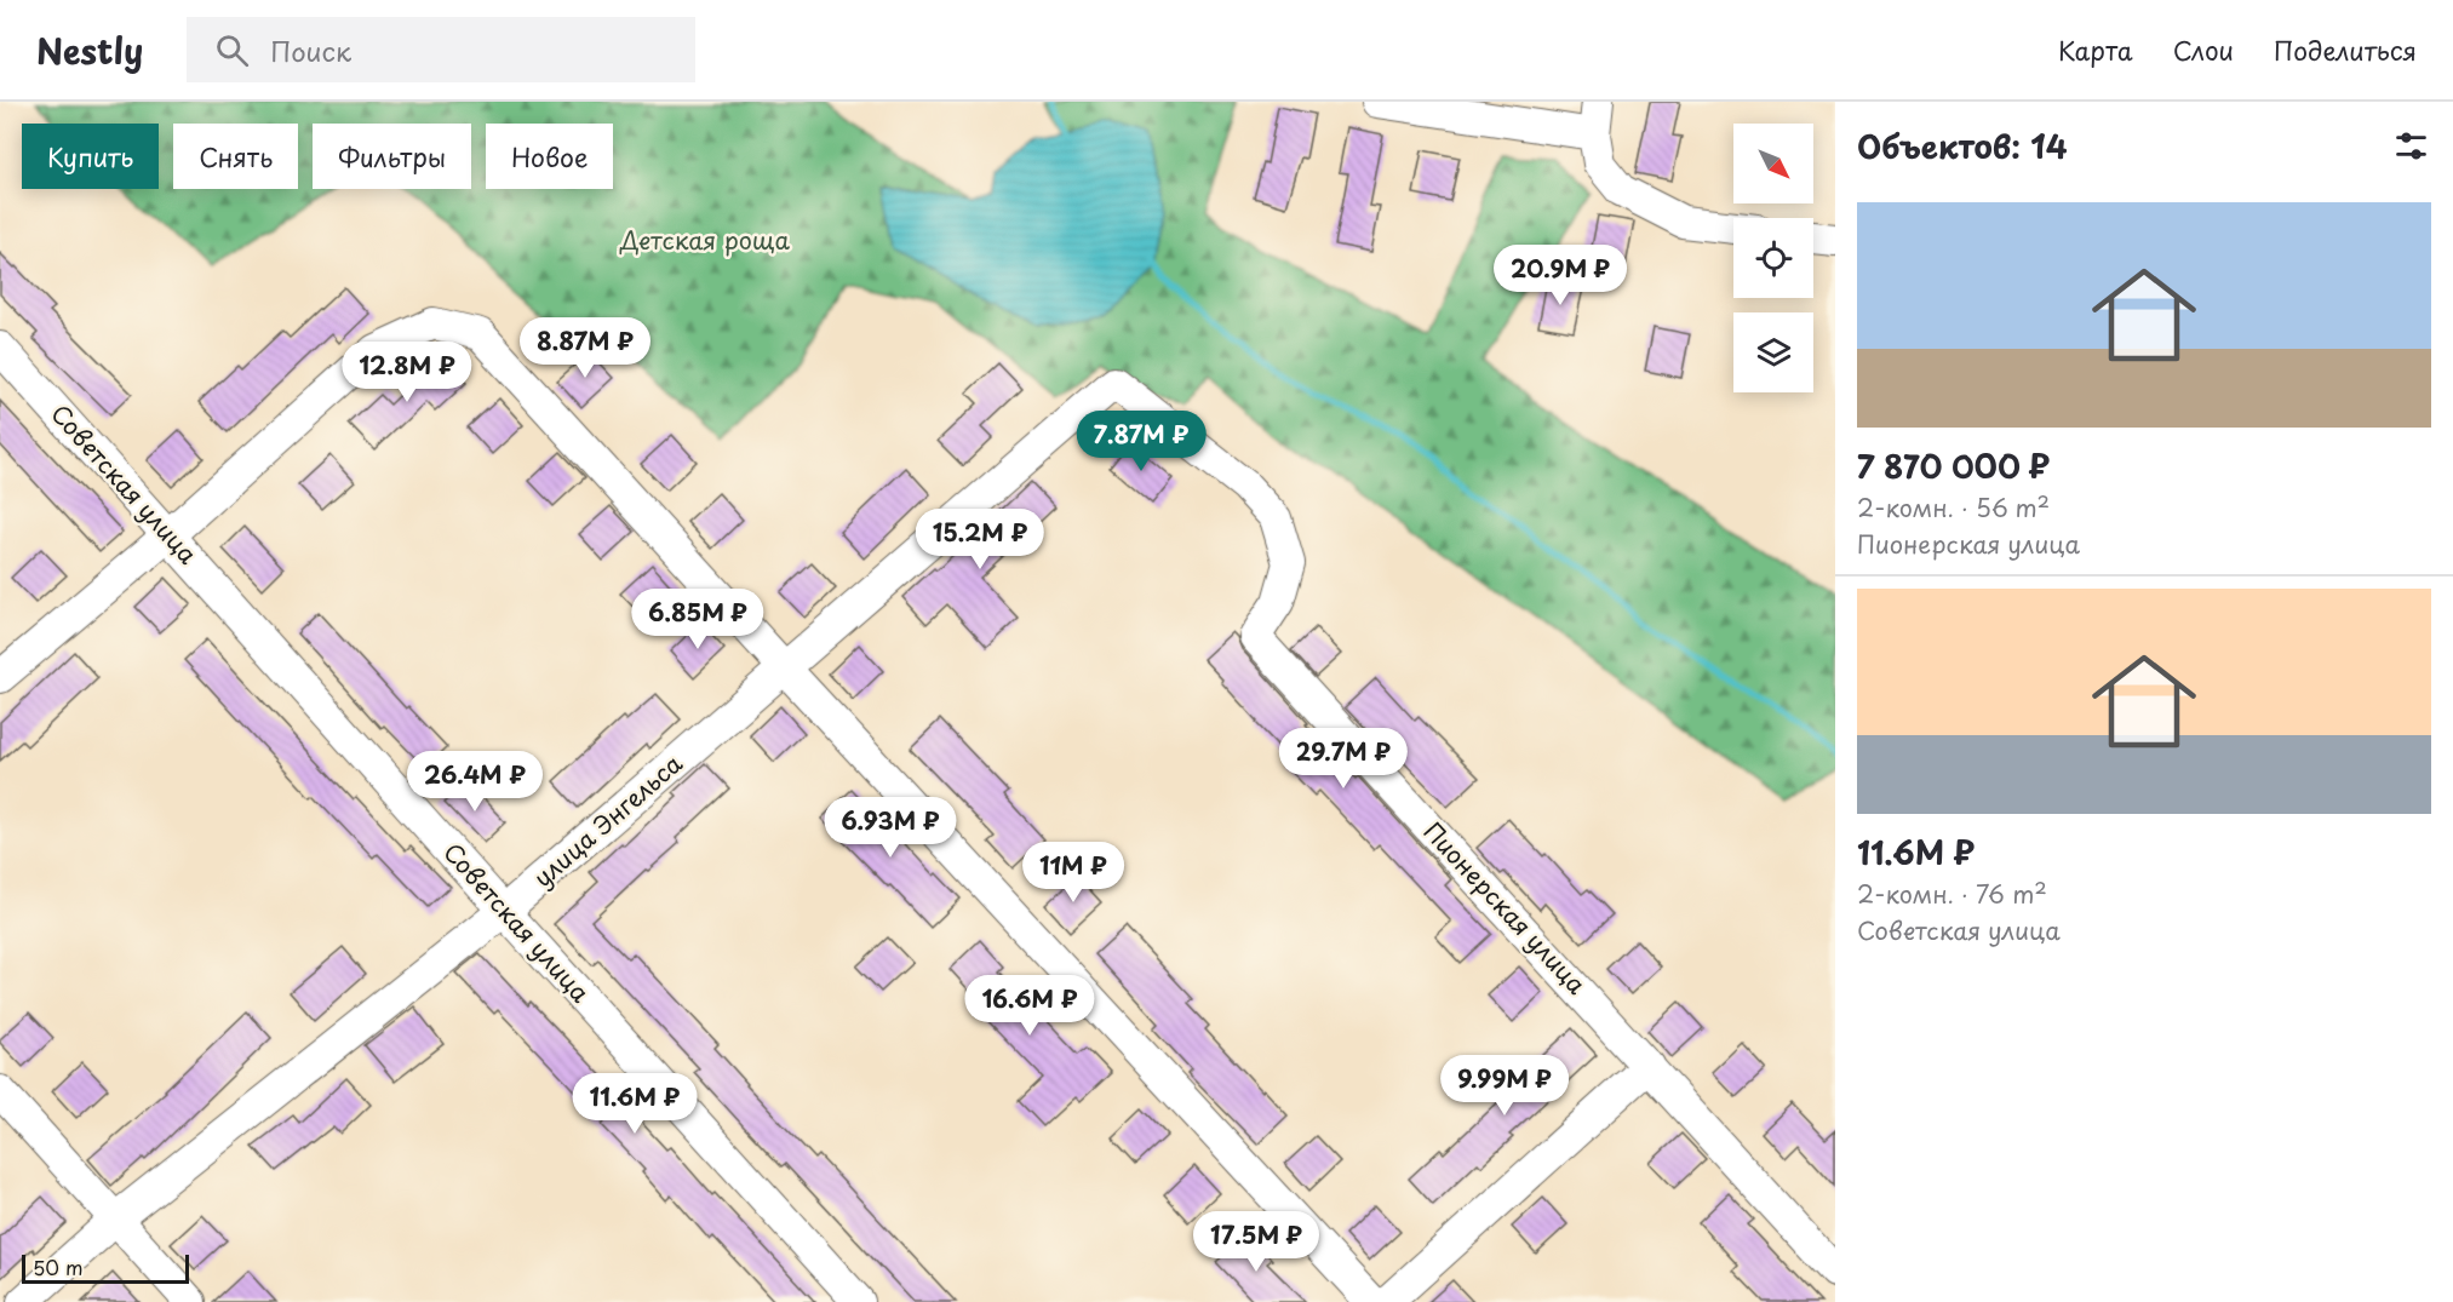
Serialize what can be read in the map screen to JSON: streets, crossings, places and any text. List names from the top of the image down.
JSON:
{
  "streets": {
    "street": ["Советская улица", "улица Энгельса", "Пионерская улица"]
  },
  "crossings": [
    ["Советская улица", "улица Энгельса"],
    ["улица Энгельса", "Пионерская улица"]
  ],
  "parks": ["Детская роща"],
  "scale_bar": "50 m",
  "north": "bottom right",
  "page": {
    "header": "Nestly",
    "search": "Поиск",
    "nav": ["Карта", "Слои", "Поделиться"],
    "heading": "Объектов: 14",
    "chip": [
      "Купить",
      "Снять",
      "Фильтры",
      "Новое"
    ],
    "list": [
      {
        "name": "7 870 000 ₽",
        "note": "2-комн. · 56 m² · Пионерская улица"
      },
      {
        "name": "11.6M ₽",
        "note": "2-комн. · 76 m² · Советская улица"
      }
    ],
    "price": [
      "20.9M ₽",
      "8.87M ₽",
      "12.8M ₽",
      "7.87M ₽",
      "15.2M ₽",
      "6.85M ₽",
      "29.7M ₽",
      "26.4M ₽",
      "6.93M ₽",
      "11M ₽",
      "16.6M ₽",
      "9.99M ₽",
      "11.6M ₽",
      "17.5M ₽"
    ],
    "scale": "50 m"
  }
}
